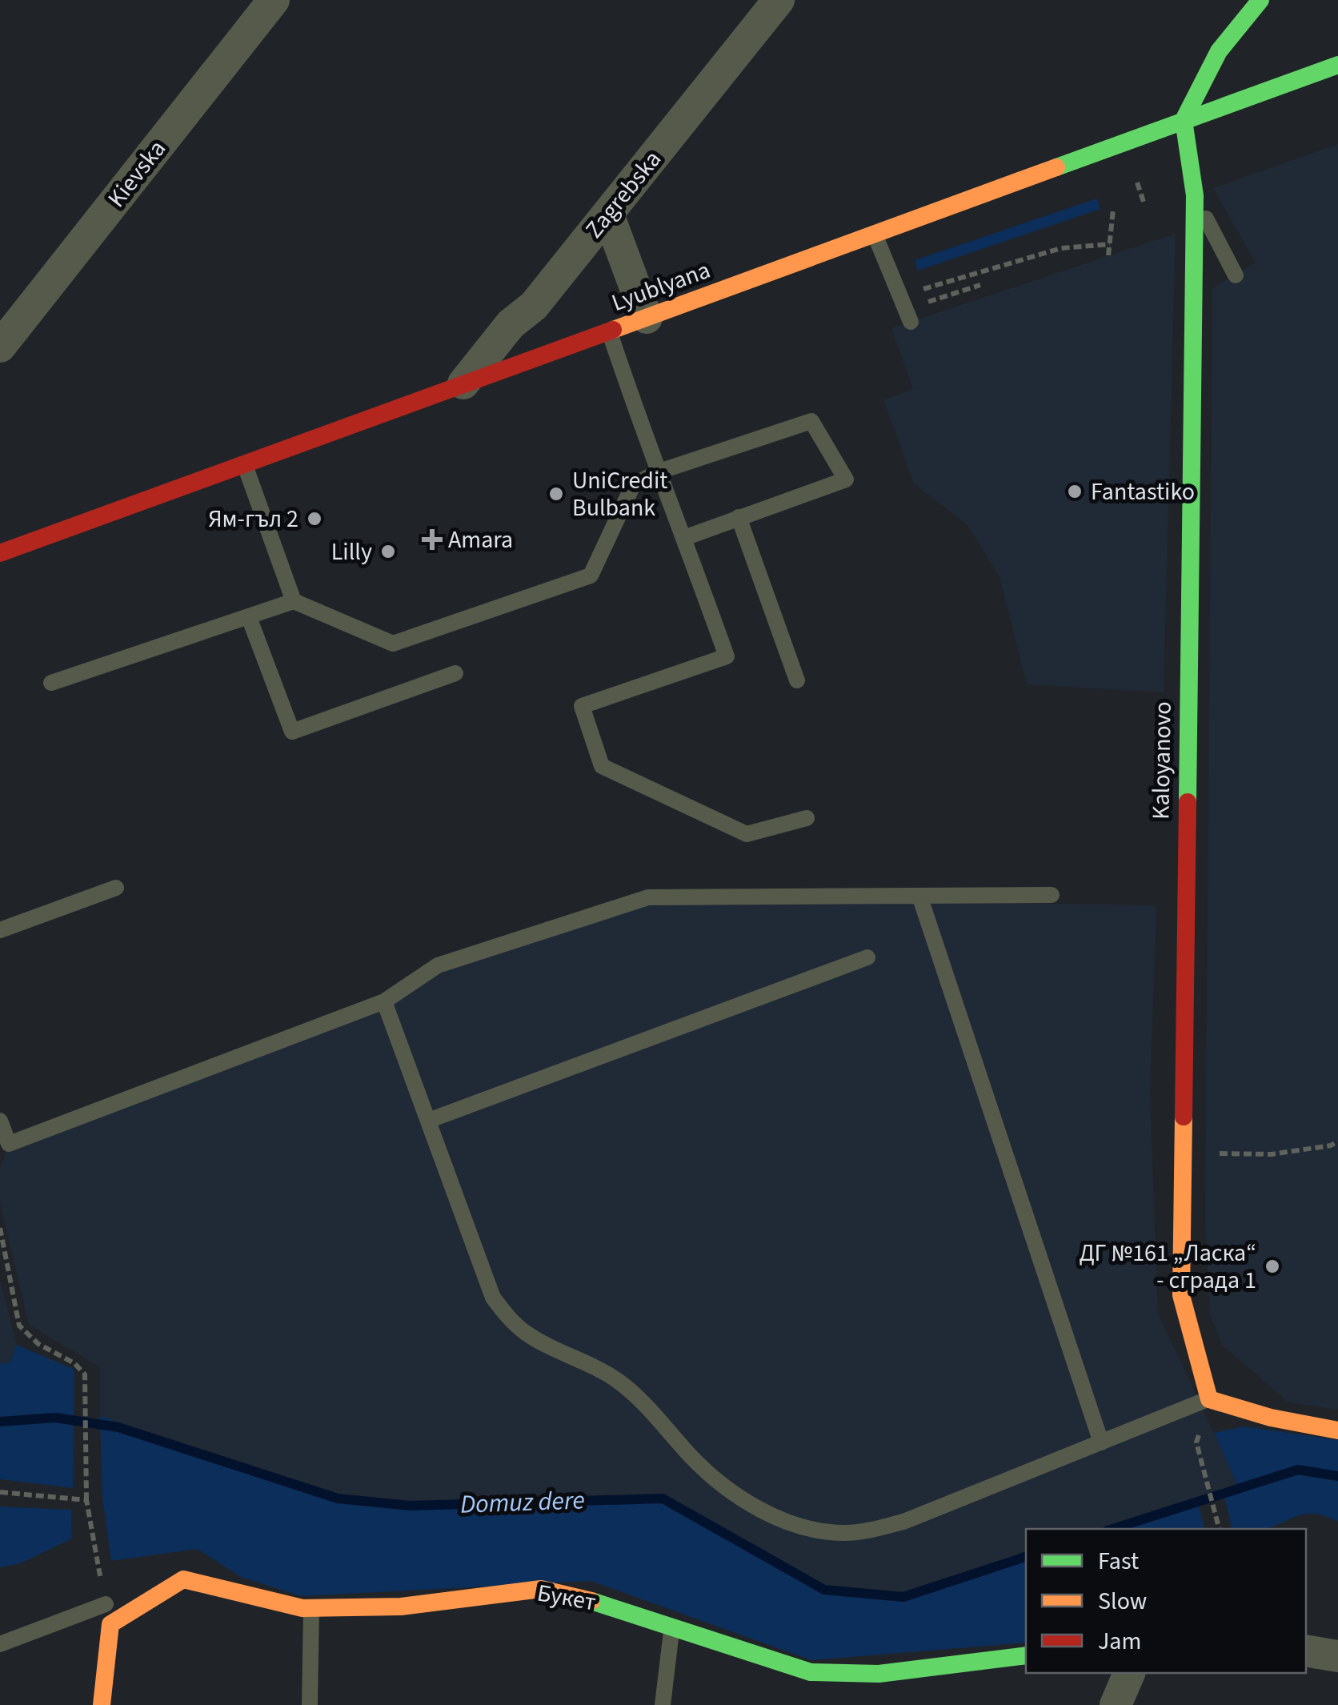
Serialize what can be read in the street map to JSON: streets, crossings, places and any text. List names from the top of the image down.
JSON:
{
  "streets": {
    "street": [
      "Kievska",
      "Zagrebska",
      "Lyublyana",
      "Kaloyanovo",
      "Букет"
    ]
  },
  "crossings": [
    ["Zagrebska", "Lyublyana"],
    ["Lyublyana", "Kaloyanovo"]
  ],
  "water": ["Domuz dere"],
  "places": {
    "other": [
      "Fantastiko",
      "UniCredit Bulbank",
      "Ям-гъл 2",
      "Lilly",
      "ДГ №161 „Ласка“ - сграда 1"
    ],
    "health": ["Amara"]
  },
  "legend": ["Fast", "Slow", "Jam"]
}
